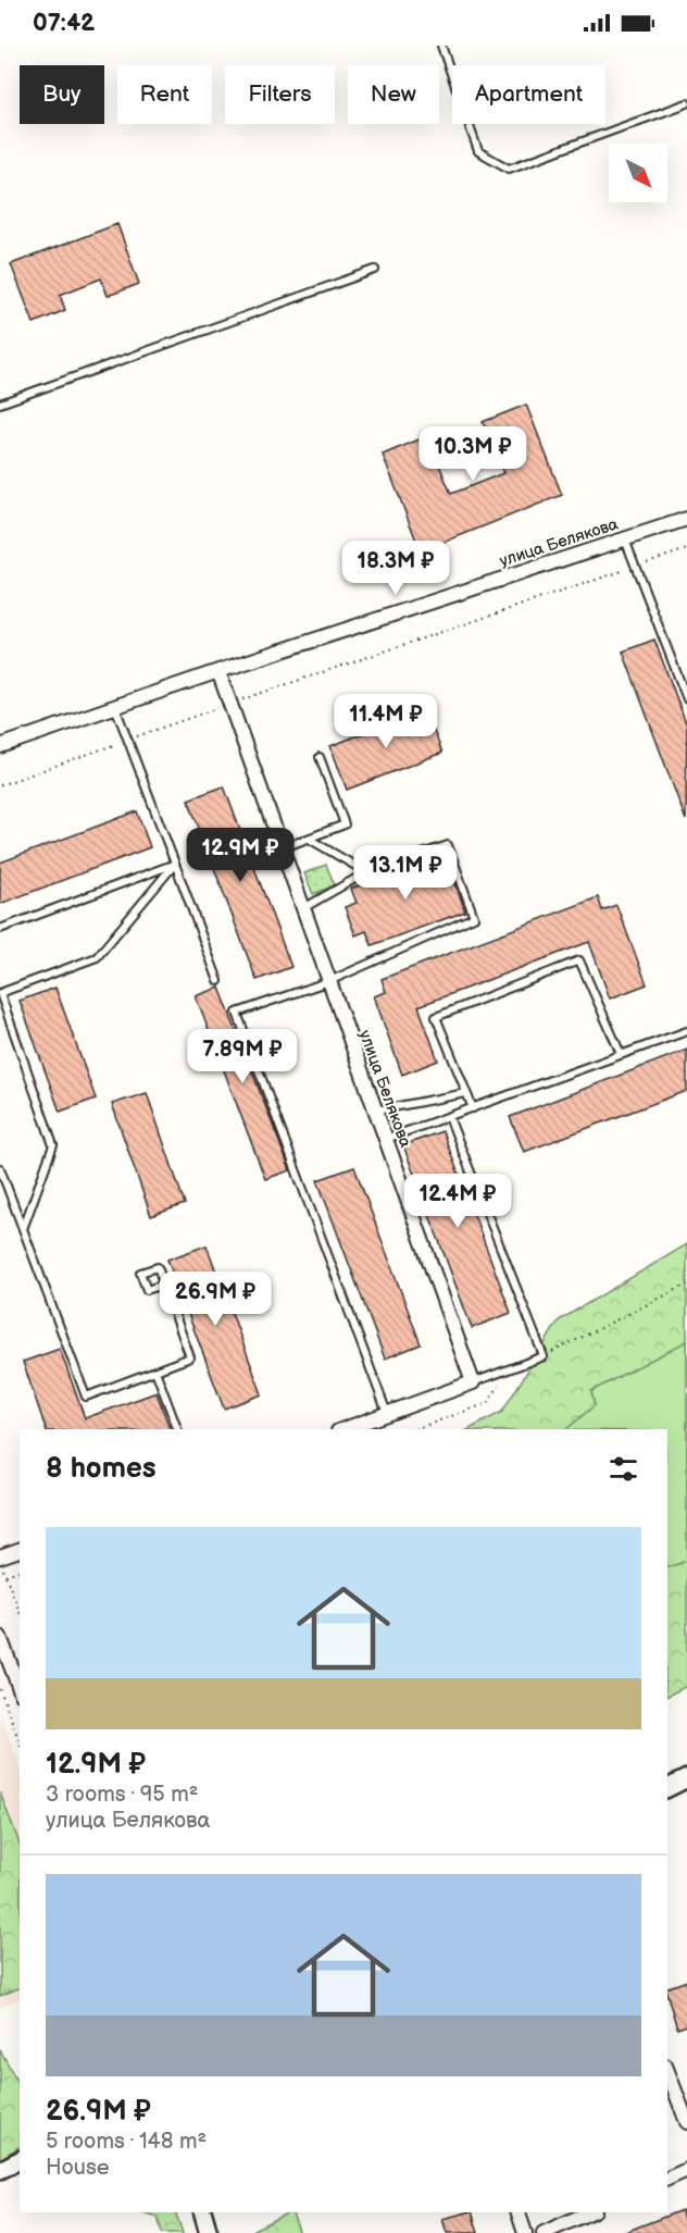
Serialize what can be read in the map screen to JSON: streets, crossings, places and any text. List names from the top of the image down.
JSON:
{
  "streets": {
    "street": ["улица Белякова"]
  },
  "north": "bottom right",
  "page": {
    "status": "07:42",
    "chip": [
      "Buy",
      "Rent",
      "Filters",
      "New",
      "Apartment"
    ],
    "price": [
      "10.3M ₽",
      "18.3M ₽",
      "11.4M ₽",
      "12.9M ₽",
      "13.1M ₽",
      "7.89M ₽",
      "12.4M ₽",
      "26.9M ₽"
    ],
    "heading": "8 homes",
    "list": [
      {
        "name": "12.9M ₽",
        "note": "3 rooms · 95 m² · улица Белякова"
      },
      {
        "name": "26.9M ₽",
        "note": "5 rooms · 148 m² · House"
      }
    ]
  }
}
